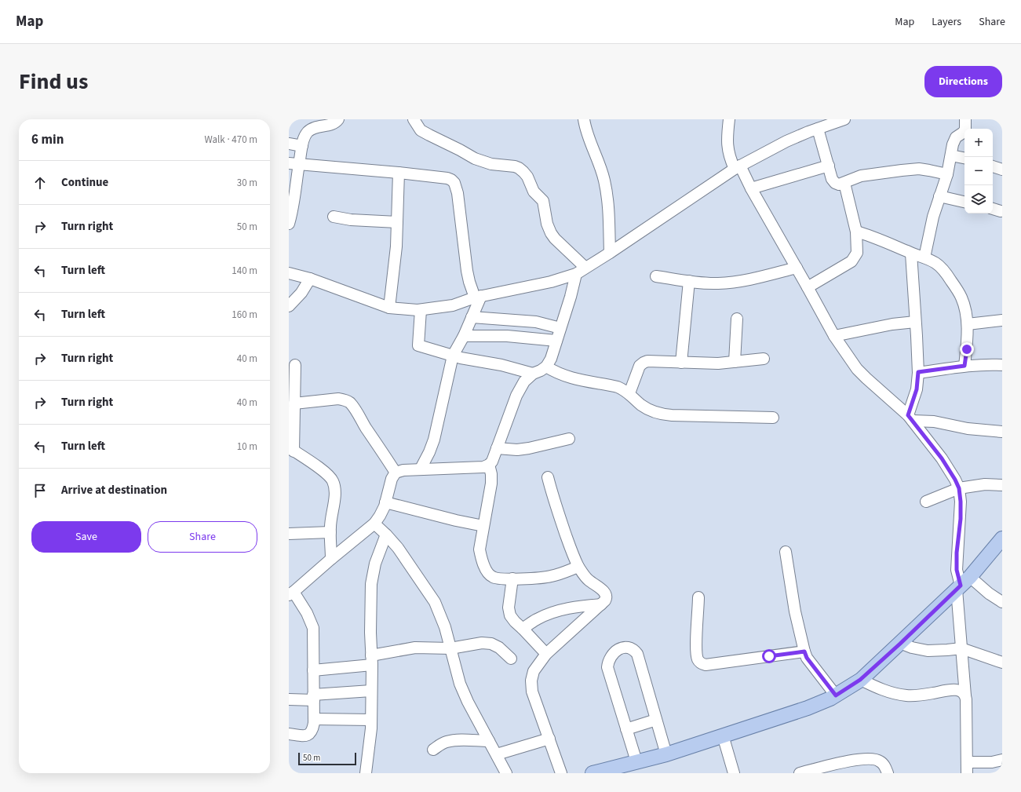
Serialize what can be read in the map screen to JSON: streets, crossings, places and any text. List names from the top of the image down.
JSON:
{
  "scale_bar": "50 m",
  "page": {
    "header": "Map",
    "nav": ["Map", "Layers", "Share"],
    "title": "Find us",
    "buttons": [
      "Directions",
      ["Save", "Share"]
    ],
    "heading": ["6 min", "Walk · 470 m"],
    "map_buttons": ["+", "−"],
    "list": [
      ["Continue", "30 m"],
      ["Turn right", "50 m"],
      ["Turn left", "140 m"],
      ["Turn left", "160 m"],
      ["Turn right", "40 m"],
      ["Turn right", "40 m"],
      ["Turn left", "10 m"],
      "Arrive at destination"
    ],
    "scale": "50 m"
  }
}
